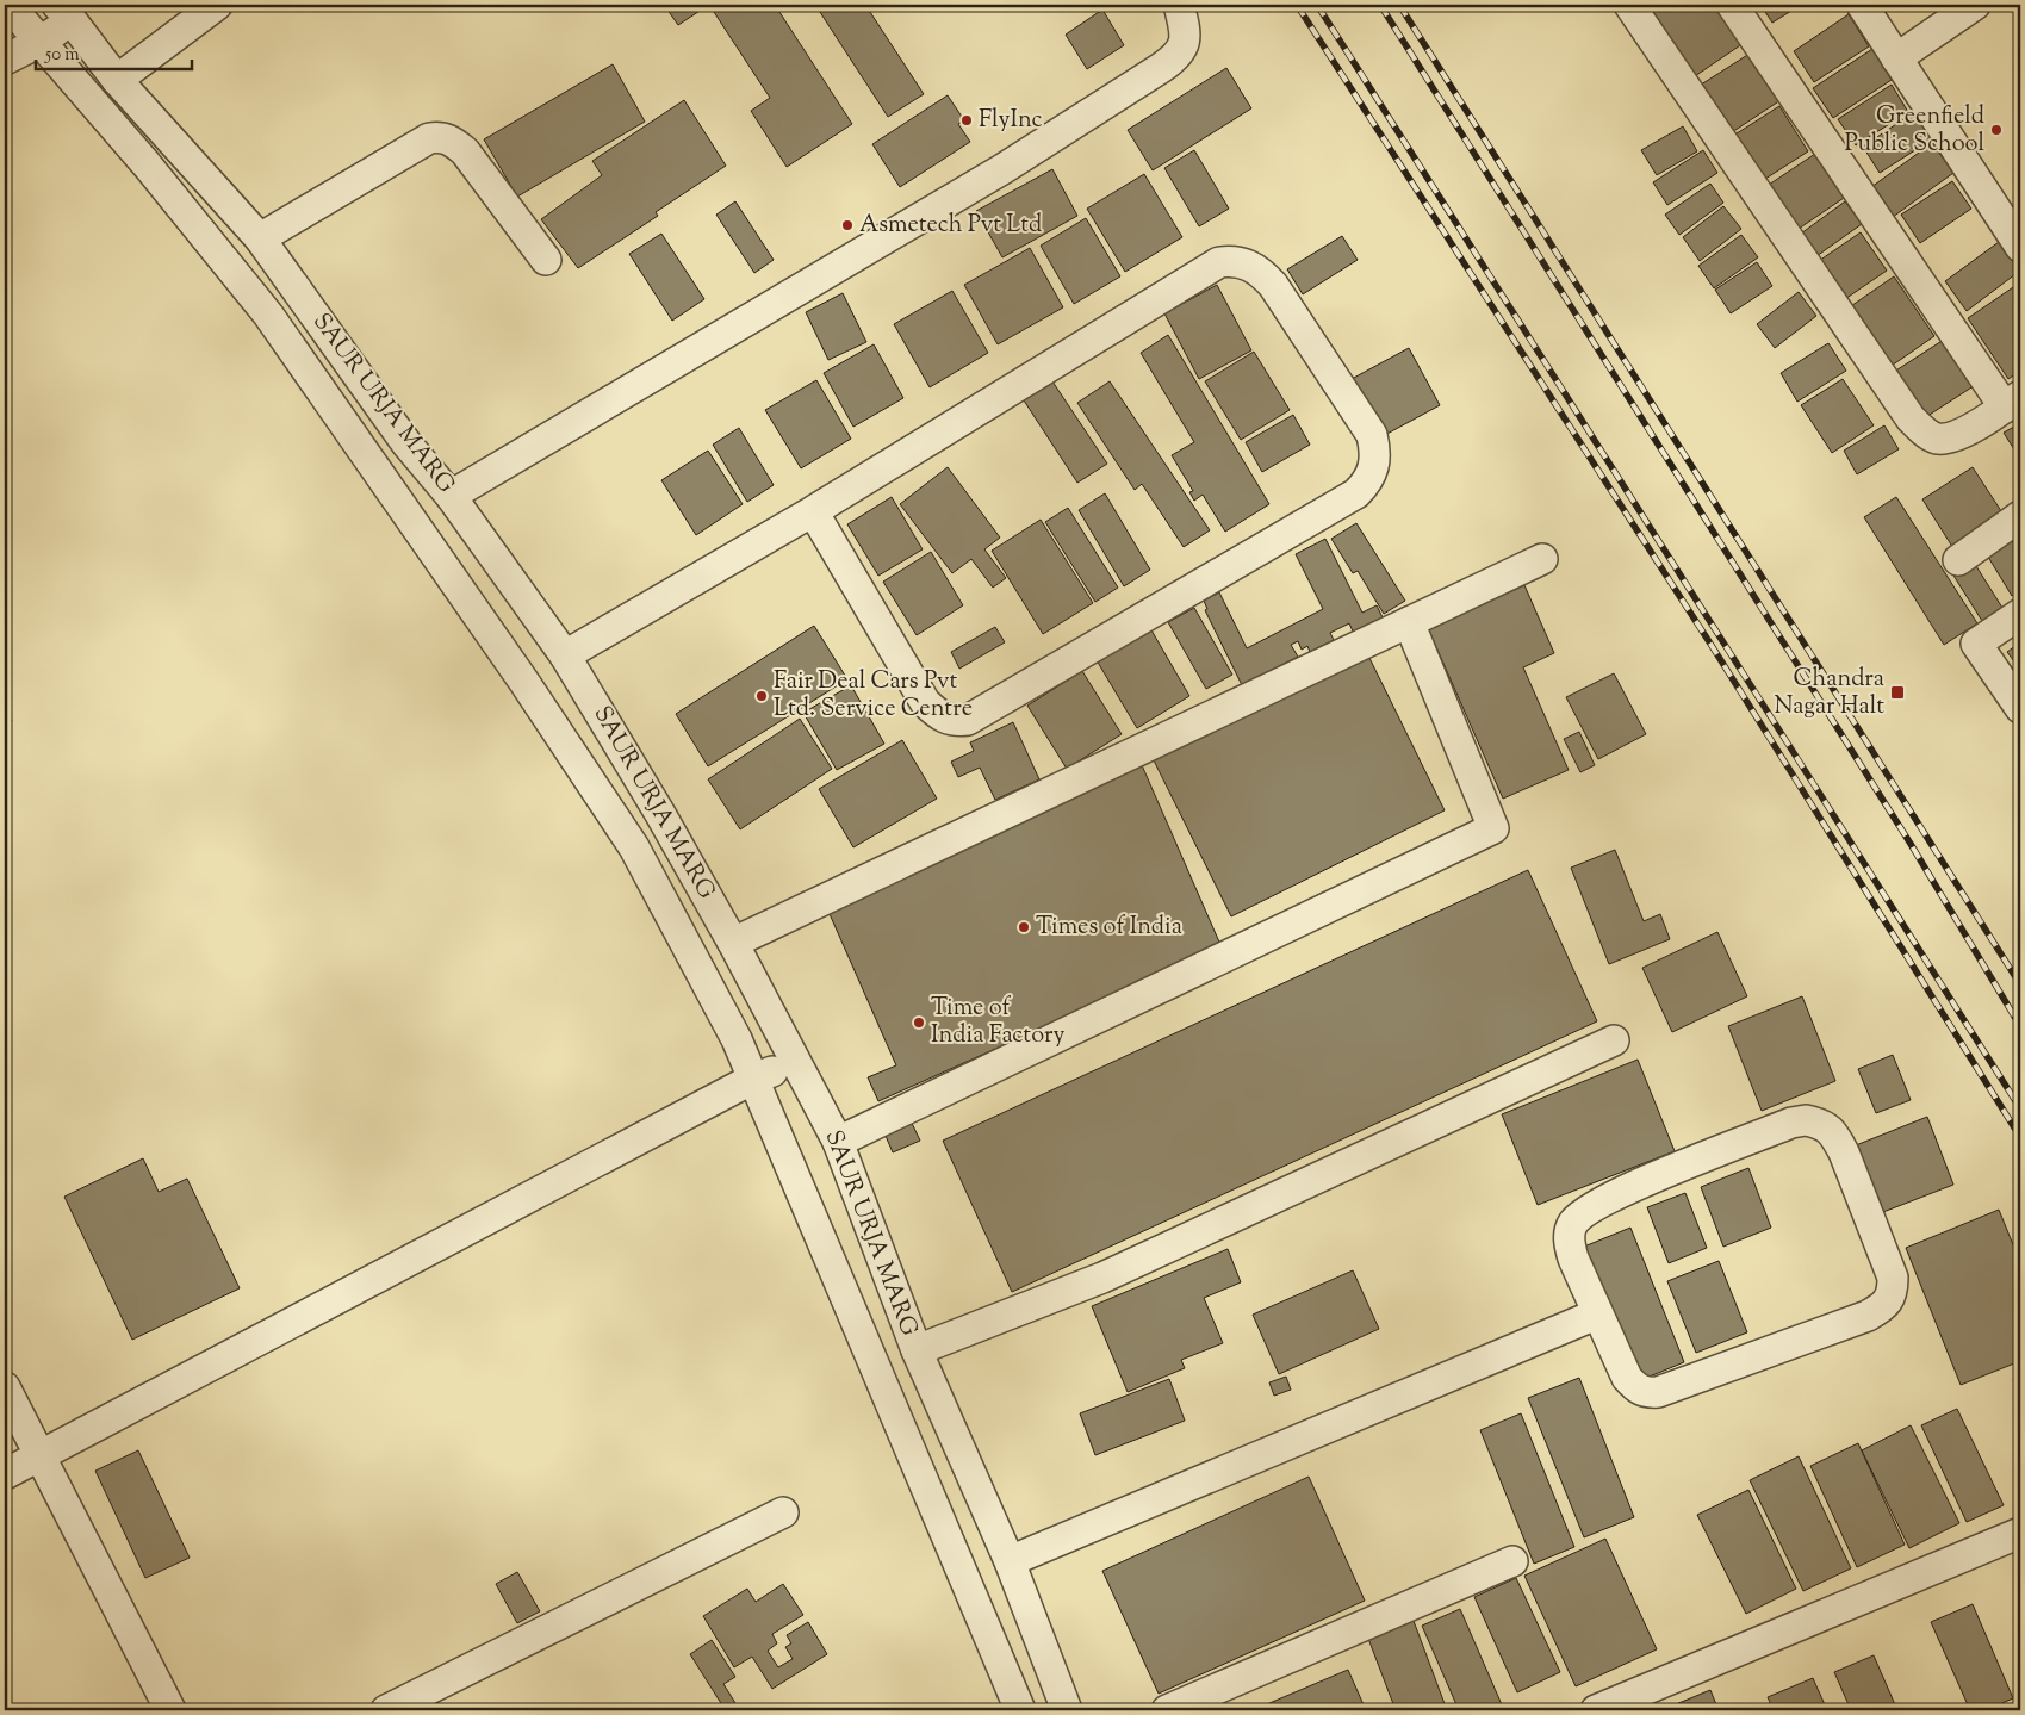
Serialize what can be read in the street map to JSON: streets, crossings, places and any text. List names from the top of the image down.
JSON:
{
  "streets": {
    "street": ["SAUR URJA MARG"]
  },
  "places": {
    "other": [
      "FlyInc",
      "Greenfield Public School",
      "Asmetech Pvt Ltd",
      "Fair Deal Cars Pvt Ltd. Service Centre",
      "Times of India",
      "Time of India Factory"
    ],
    "transit": ["Chandra Nagar Halt"]
  },
  "scale_bar": "50 m"
}
